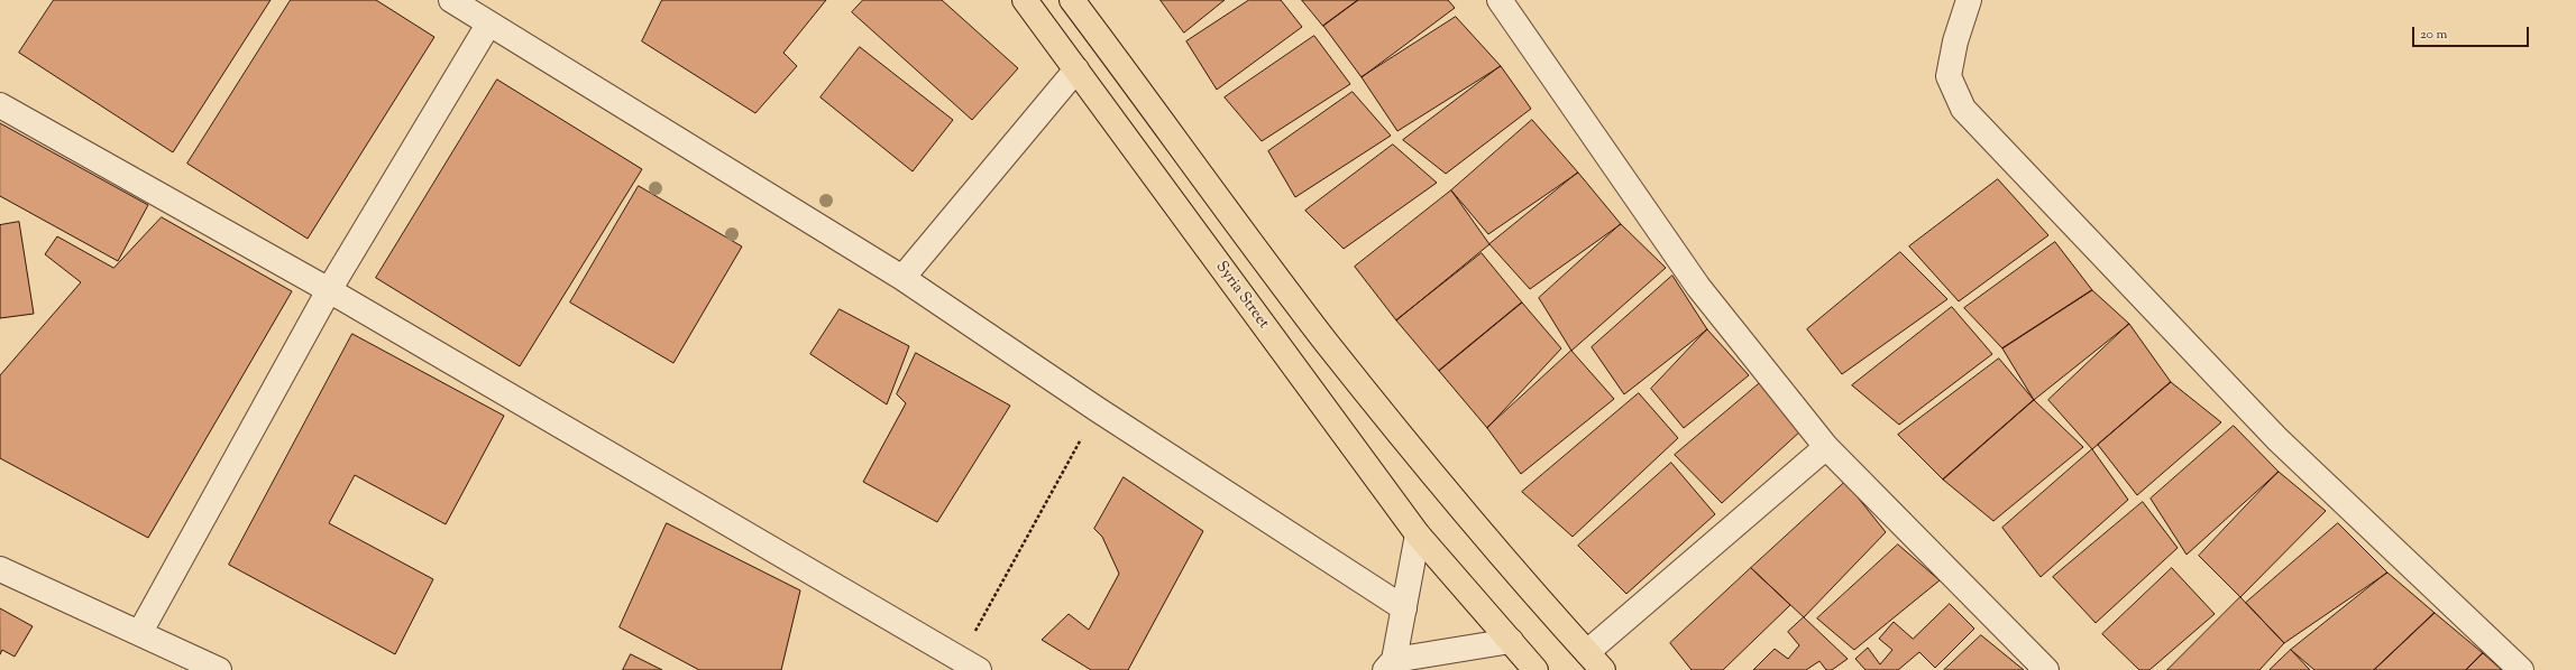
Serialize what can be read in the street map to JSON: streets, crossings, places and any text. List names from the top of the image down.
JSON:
{
  "streets": {
    "main road": ["Syria Street"]
  },
  "scale_bar": "20 m"
}
